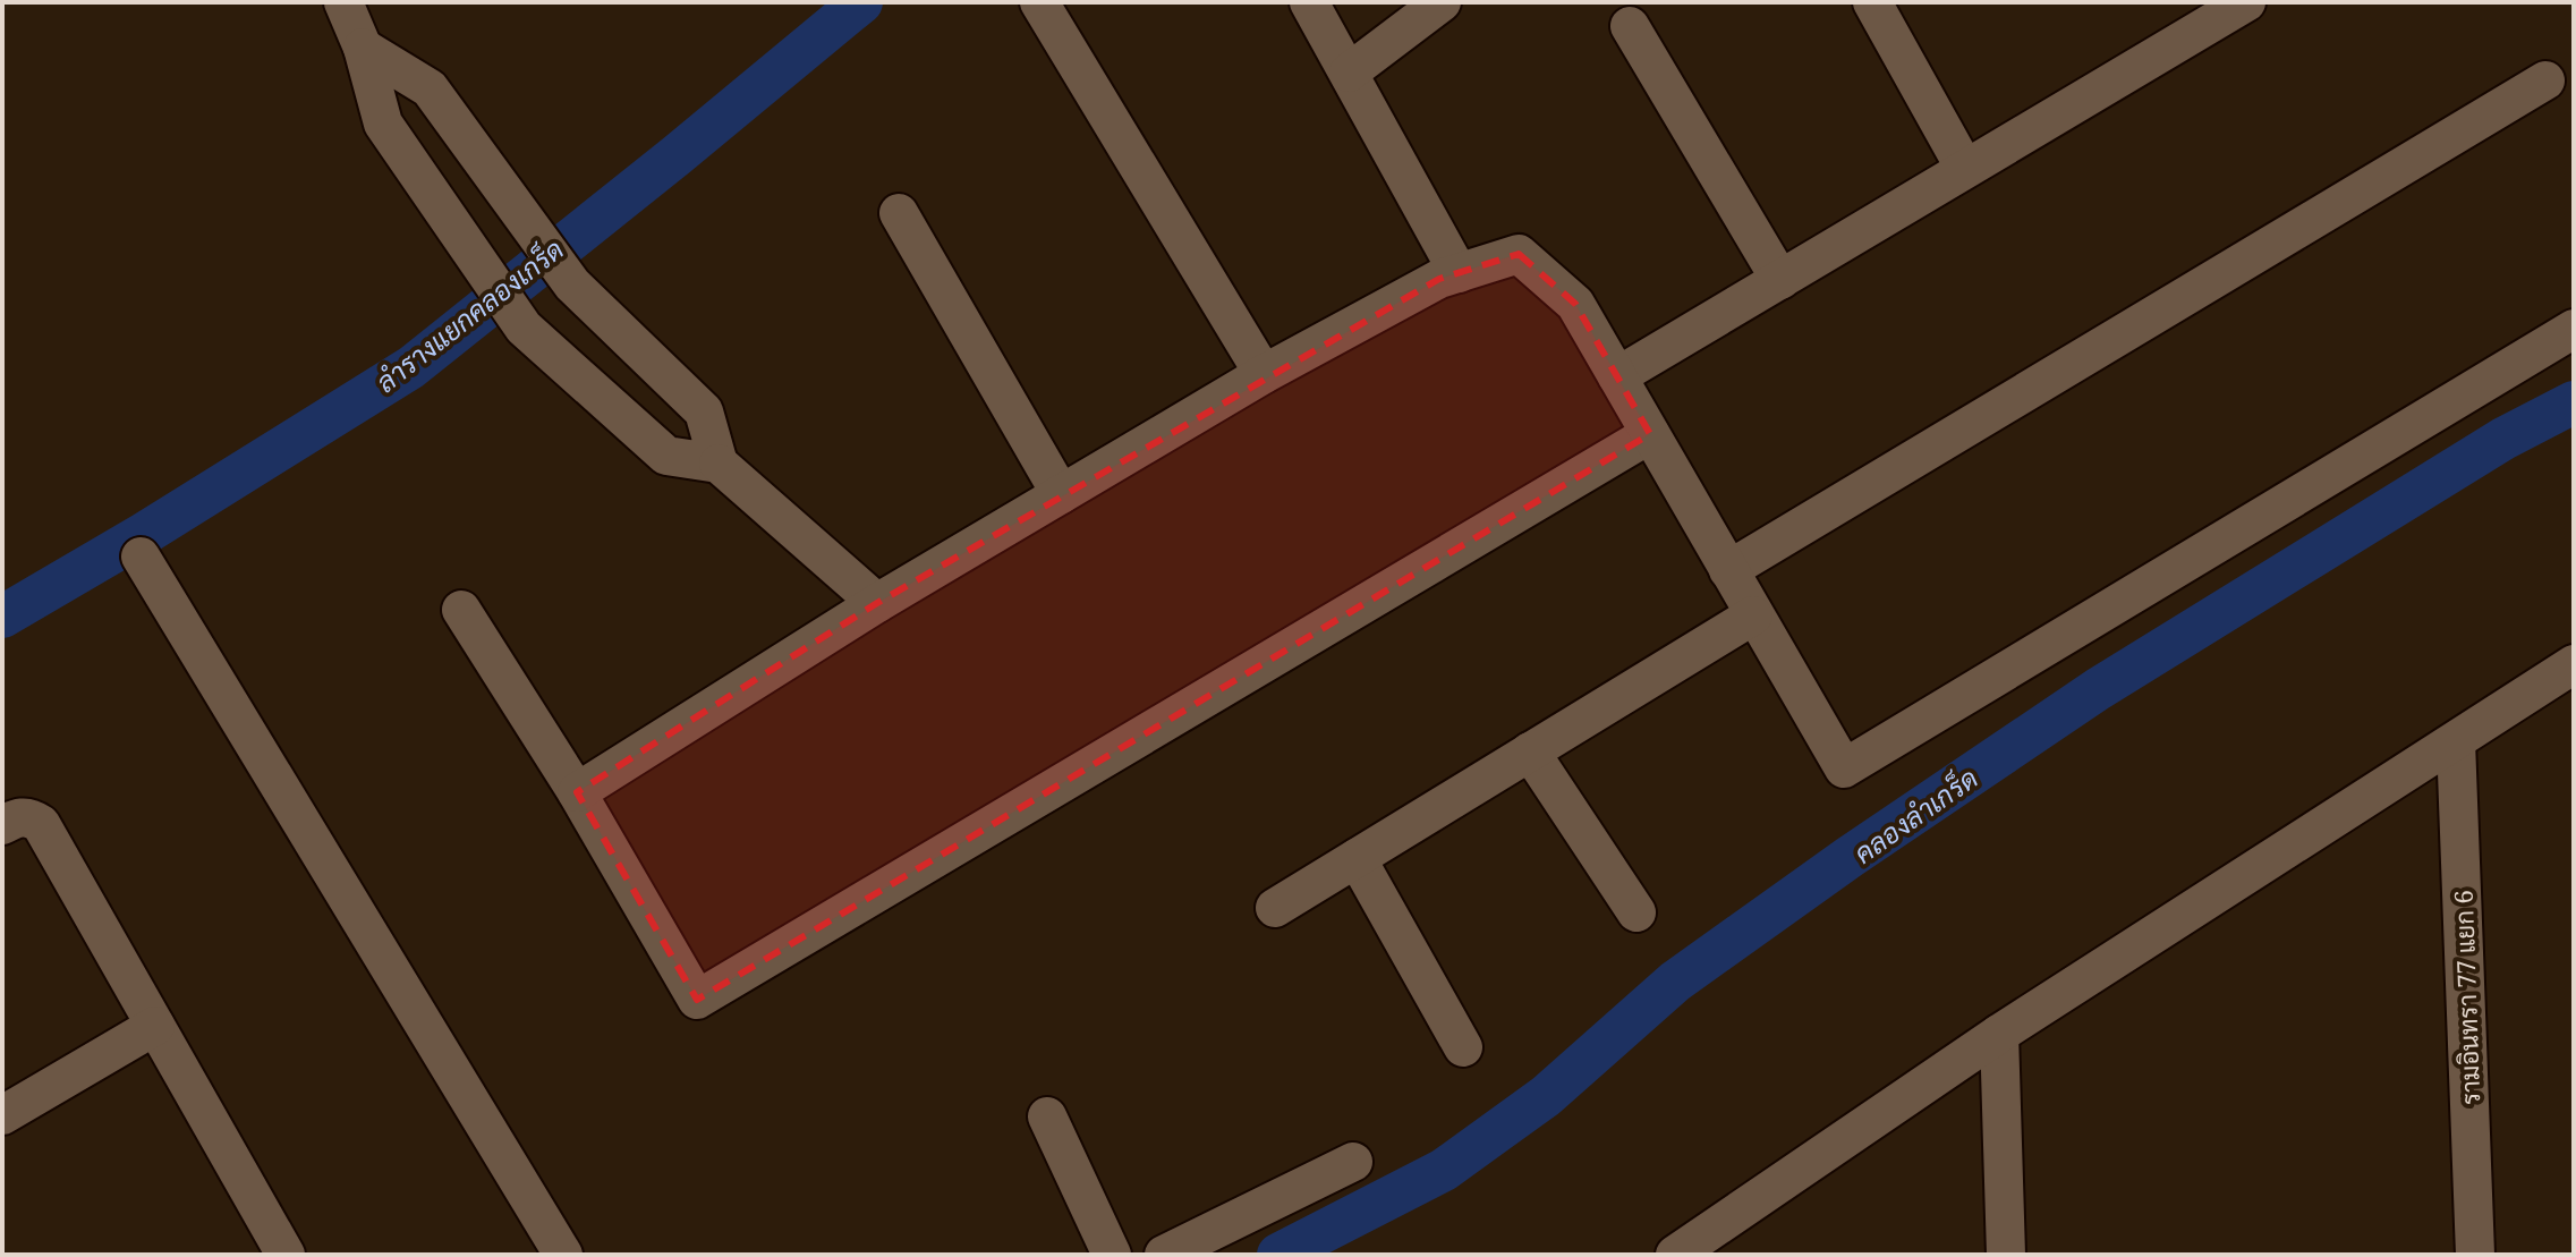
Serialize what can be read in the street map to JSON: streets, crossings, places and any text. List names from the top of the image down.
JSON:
{
  "streets": {
    "street": ["รามอินทรา 77 แยก 6"]
  },
  "water": ["ลำรางแยกคลองเกร็ด", "คลองลำเกร็ด"]
}
